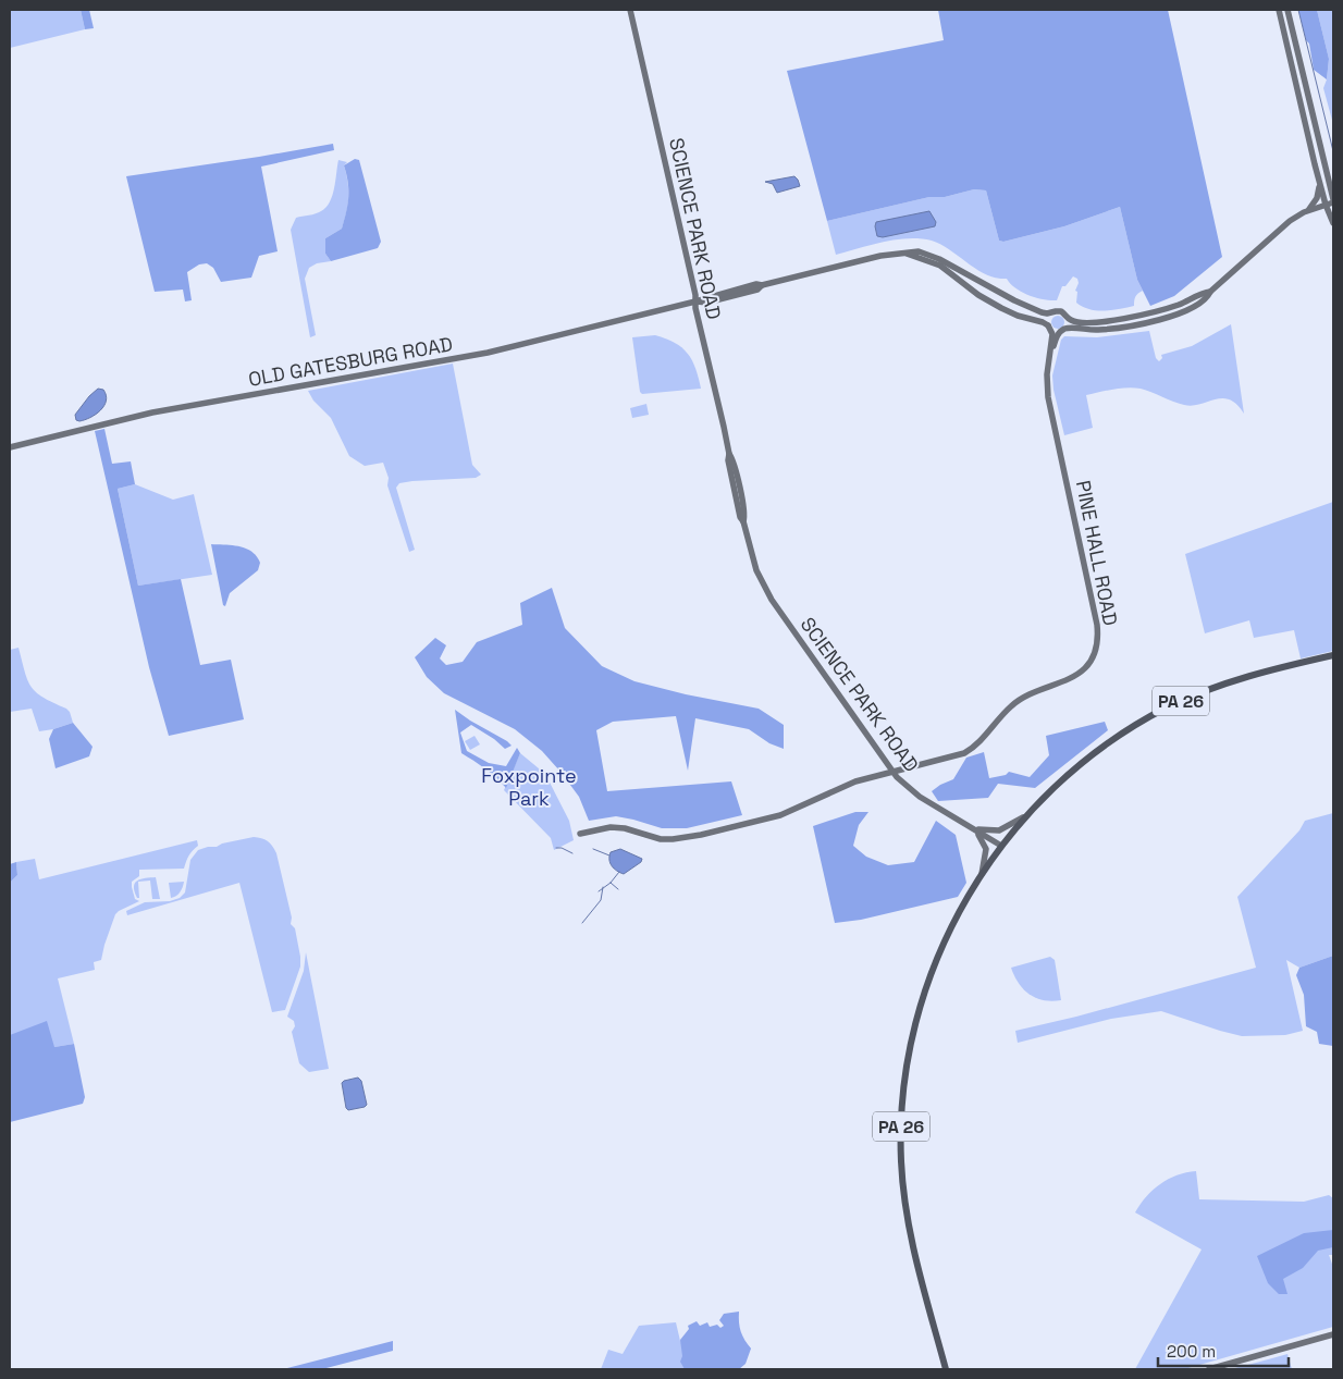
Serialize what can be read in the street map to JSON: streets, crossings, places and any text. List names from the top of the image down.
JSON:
{
  "streets": {
    "main road": ["PA 26"],
    "street": ["SCIENCE PARK ROAD", "OLD GATESBURG ROAD", "PINE HALL ROAD"]
  },
  "crossings": [
    ["SCIENCE PARK ROAD", "OLD GATESBURG ROAD"],
    ["SCIENCE PARK ROAD", "PINE HALL ROAD"],
    ["SCIENCE PARK ROAD", "PA 26"],
    ["OLD GATESBURG ROAD", "PINE HALL ROAD"]
  ],
  "parks": ["Foxpointe Park"],
  "scale_bar": "200 m"
}
